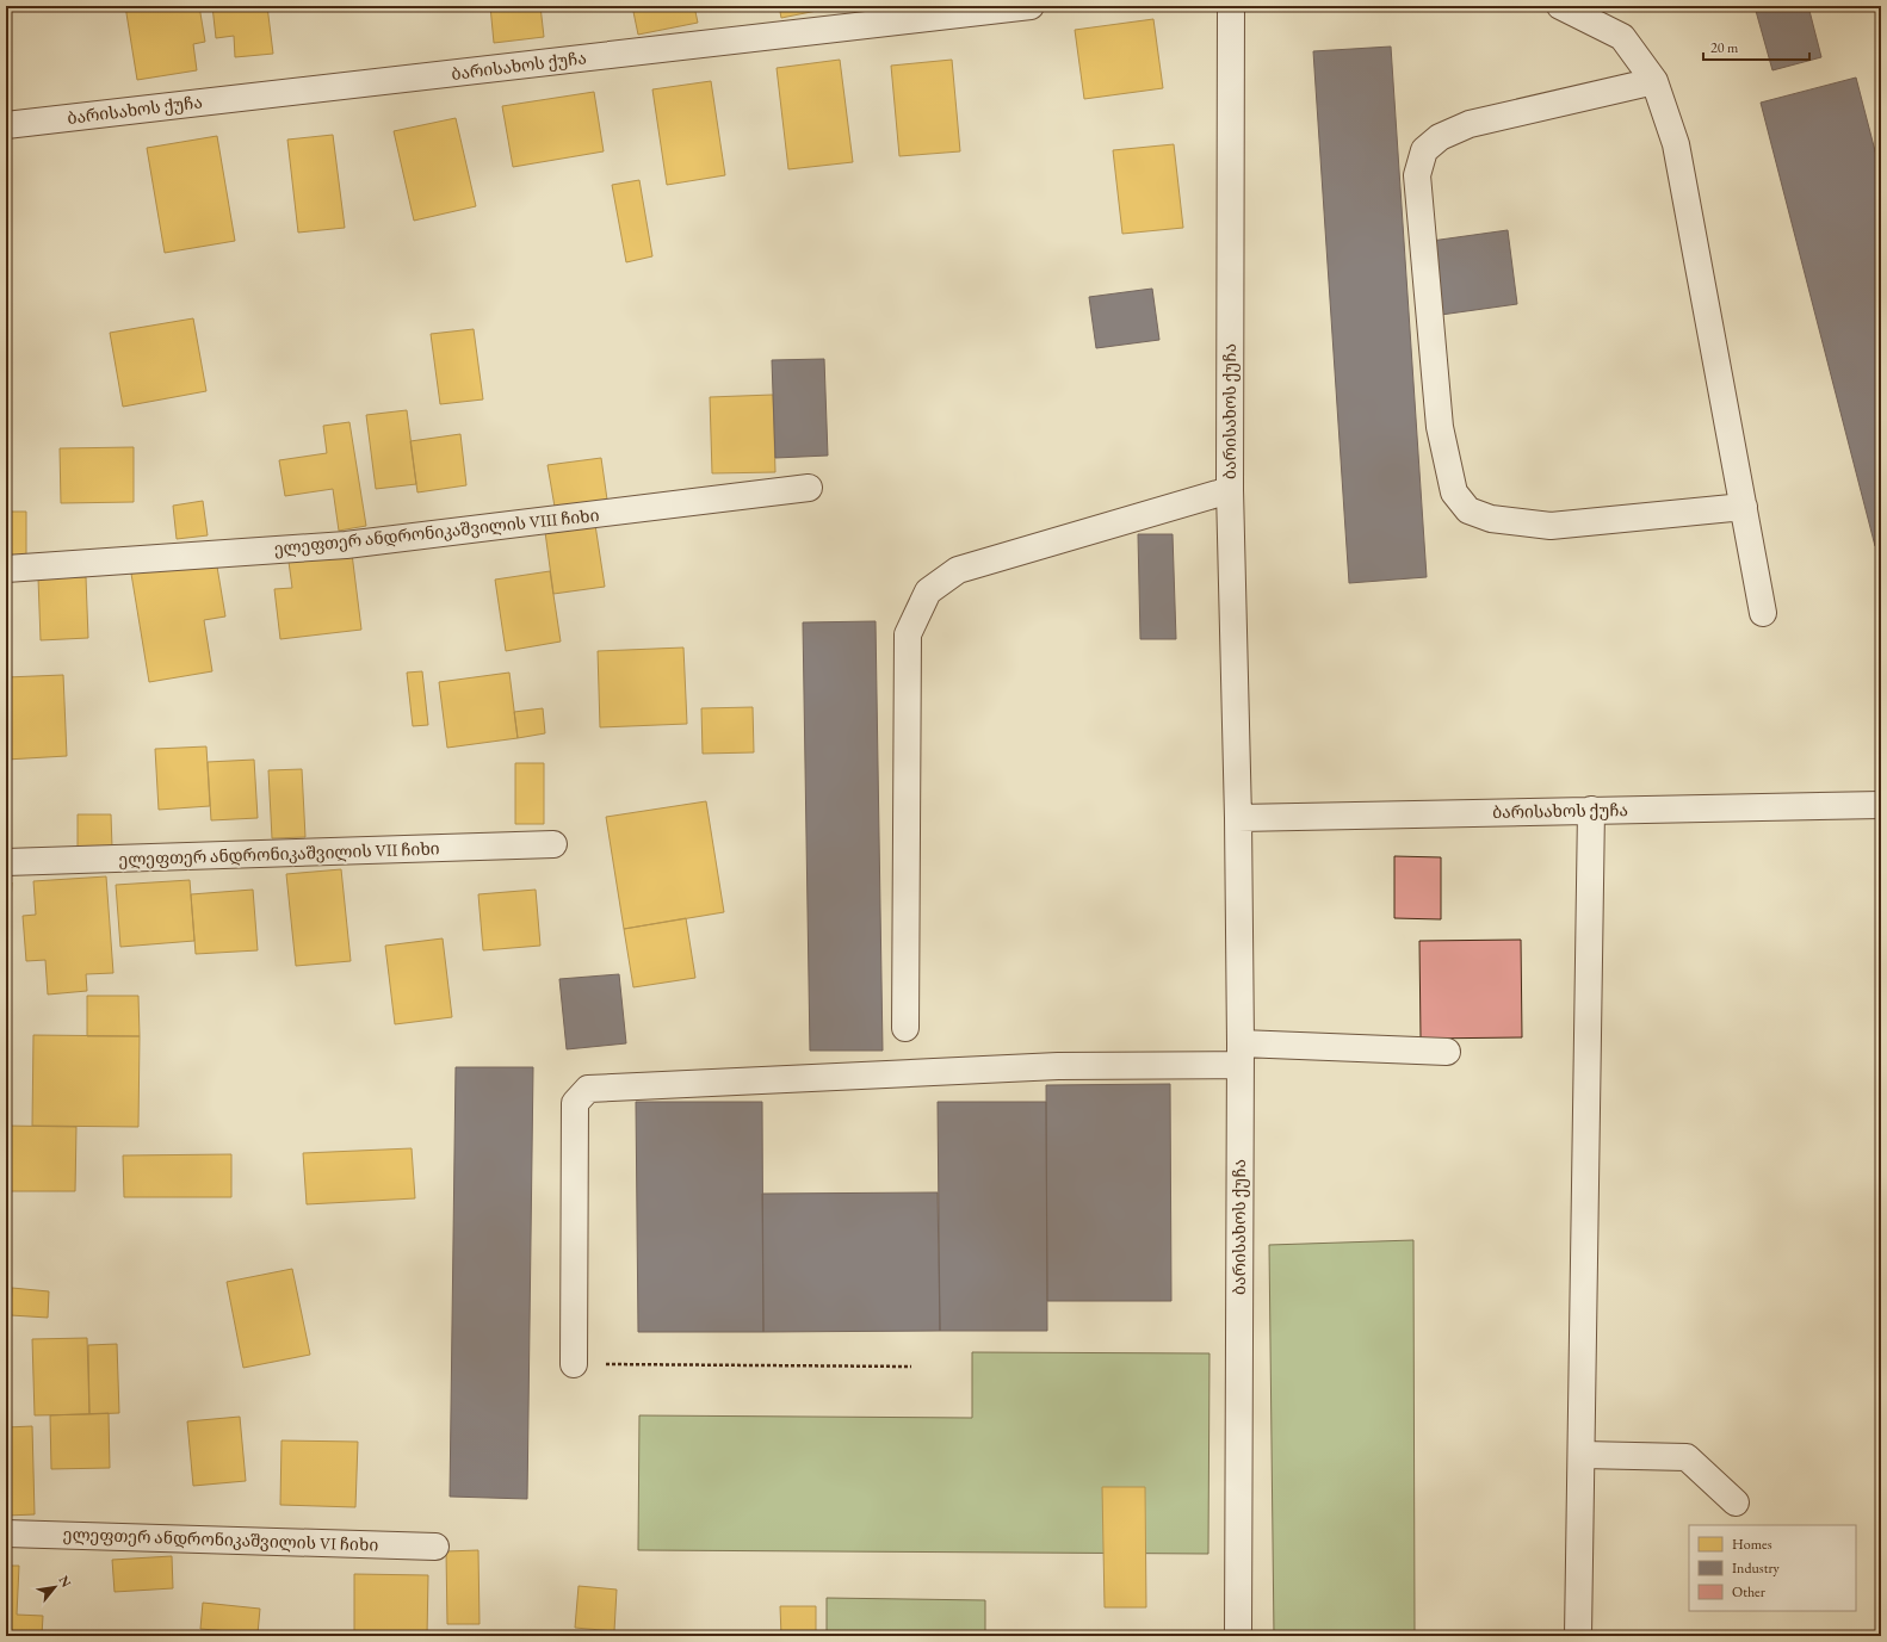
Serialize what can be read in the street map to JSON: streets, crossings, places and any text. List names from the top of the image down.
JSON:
{
  "streets": {
    "street": [
      "ბარისახოს ქუჩა",
      "ელეფთერ ანდრონიკაშვილის VIII ჩიხი",
      "ელეფთერ ანდრონიკაშვილის VII ჩიხი",
      "ელეფთერ ანდრონიკაშვილის VI ჩიხი"
    ]
  },
  "legend": ["Homes", "Industry", "Other"],
  "scale_bar": "20 m",
  "north": "top right"
}
